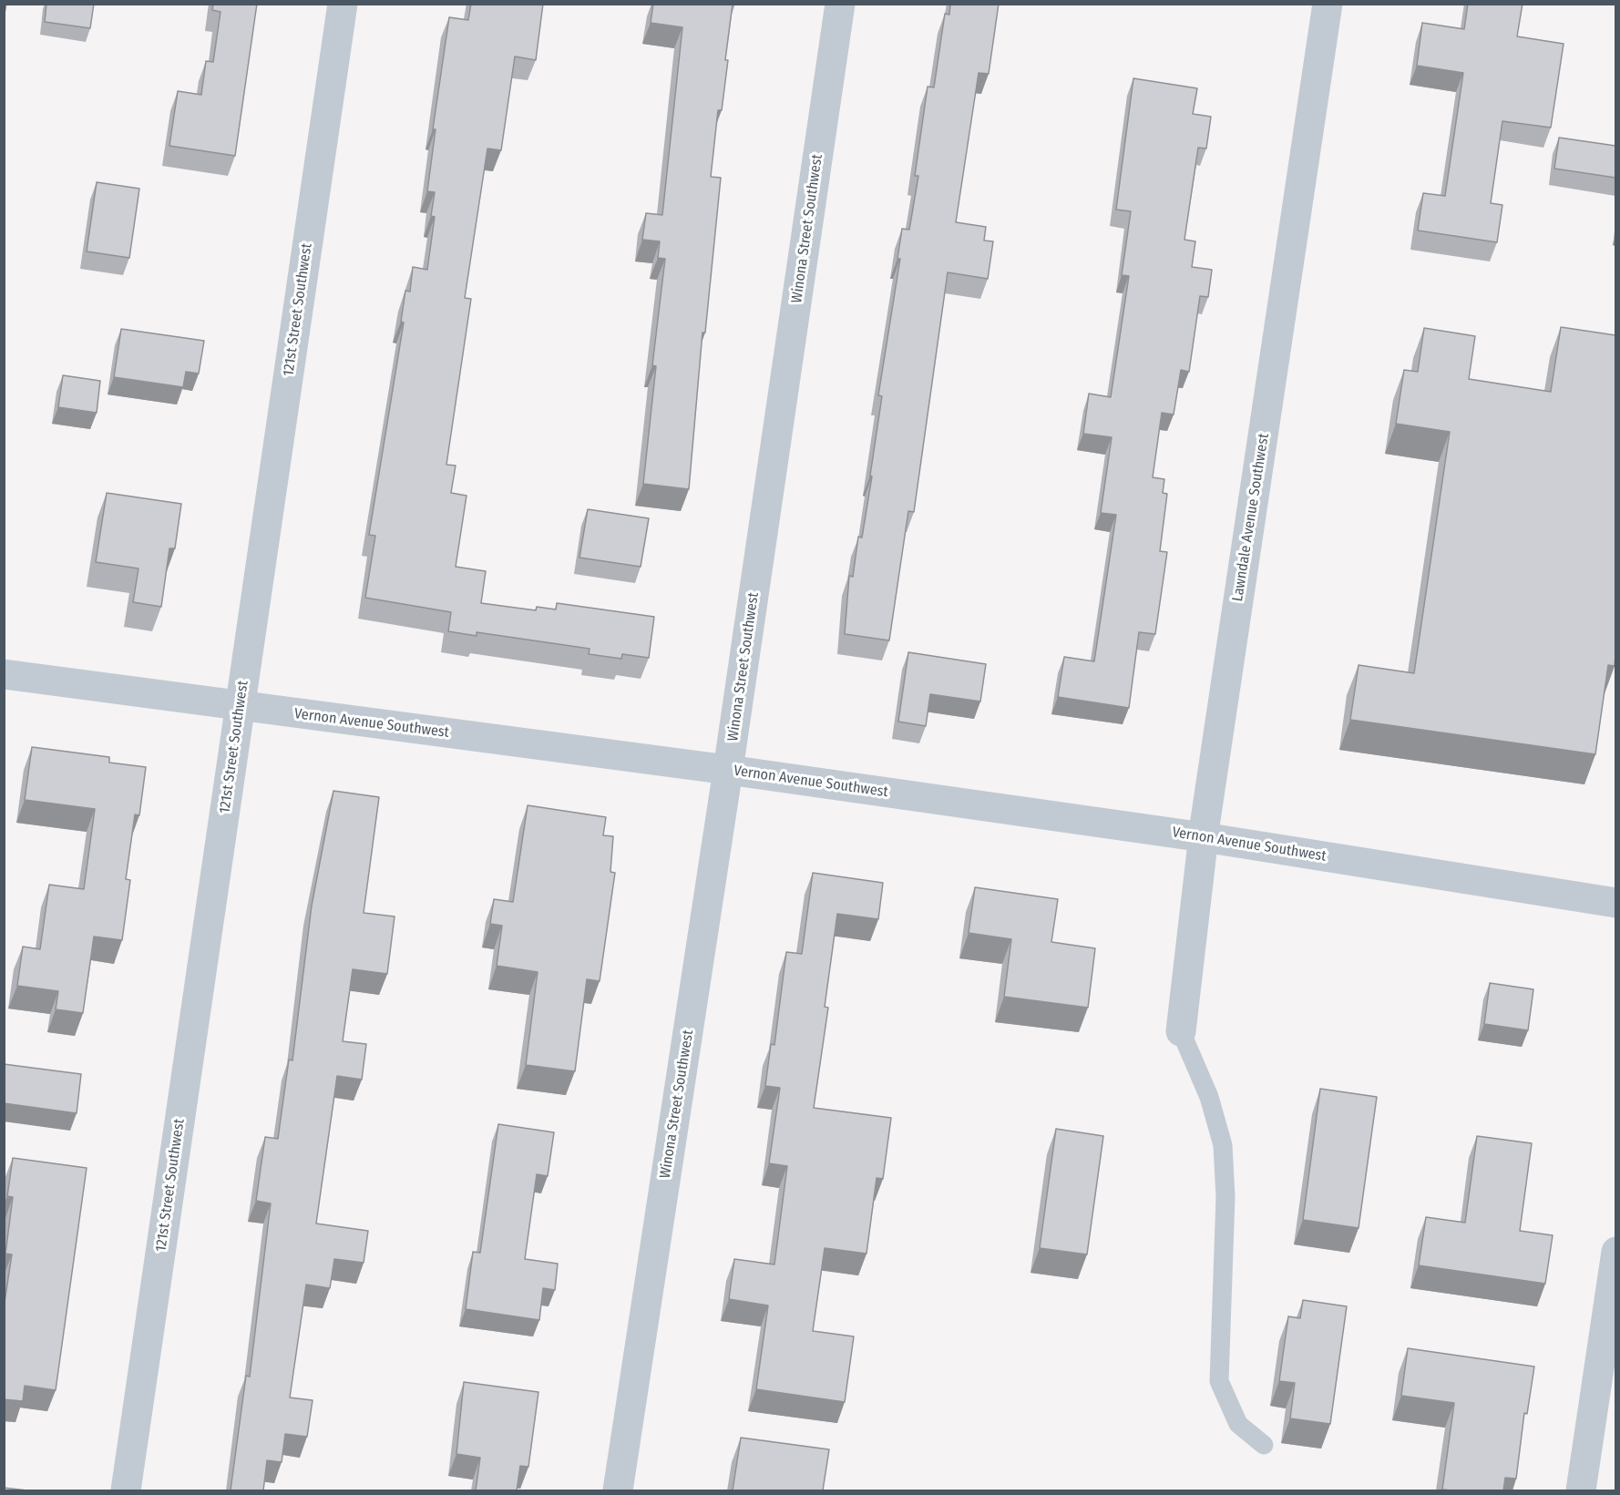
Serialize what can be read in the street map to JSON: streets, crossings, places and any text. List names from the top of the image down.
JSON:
{
  "streets": {
    "street": [
      "Winona Street Southwest",
      "121st Street Southwest",
      "Lawndale Avenue Southwest",
      "Vernon Avenue Southwest"
    ]
  },
  "crossings": [
    ["Winona Street Southwest", "Vernon Avenue Southwest"],
    ["121st Street Southwest", "Vernon Avenue Southwest"],
    ["Lawndale Avenue Southwest", "Vernon Avenue Southwest"]
  ]
}
